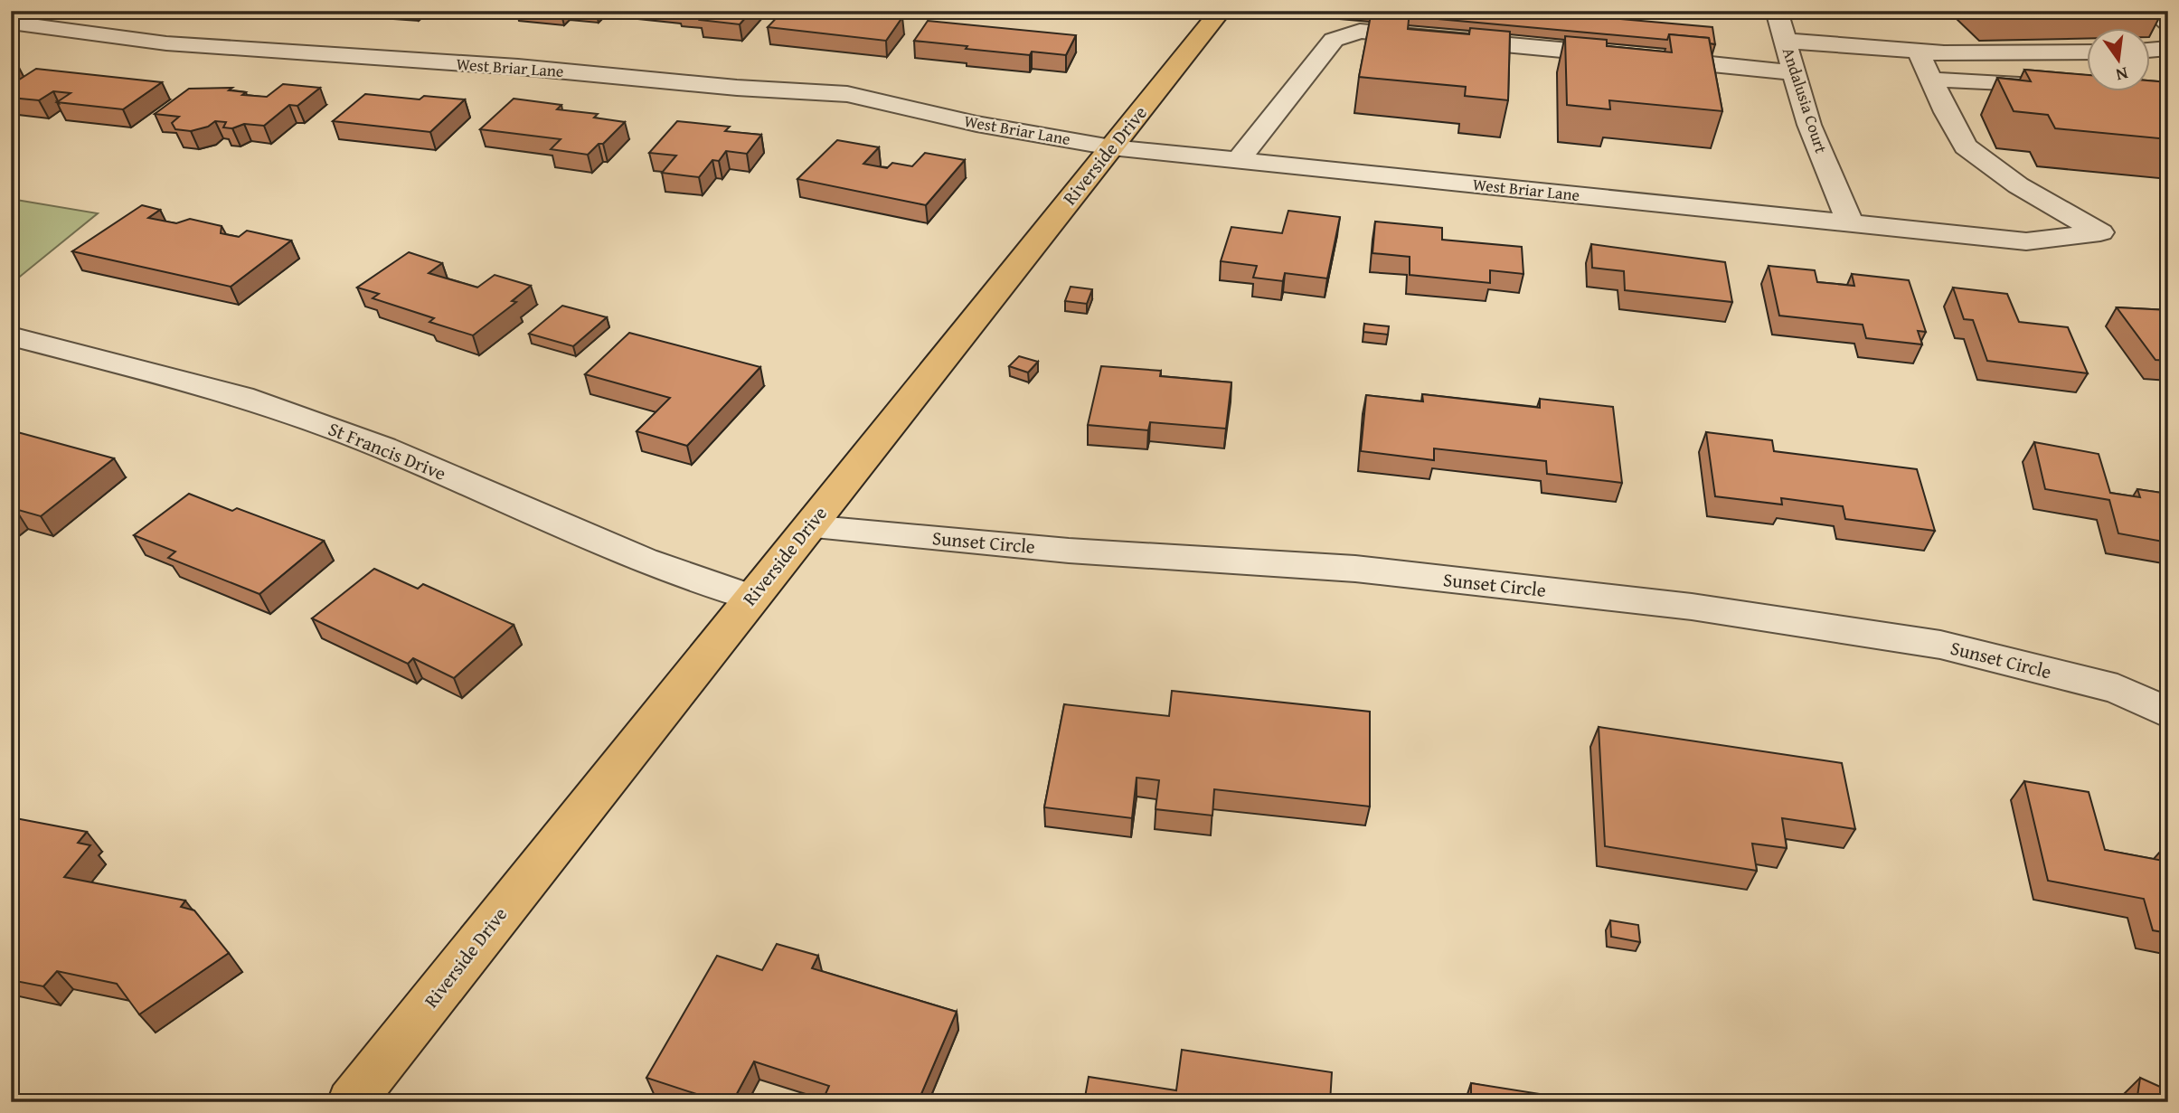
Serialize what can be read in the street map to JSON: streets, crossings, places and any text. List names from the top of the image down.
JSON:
{
  "streets": {
    "main road": ["Riverside Drive"],
    "street": [
      "West Briar Lane",
      "Andalusia Court",
      "St Francis Drive",
      "Sunset Circle"
    ]
  },
  "crossings": [
    ["West Briar Lane", "Andalusia Court"],
    ["West Briar Lane", "Riverside Drive"],
    ["Riverside Drive", "St Francis Drive"],
    ["Riverside Drive", "Sunset Circle"]
  ],
  "north": "bottom"
}
